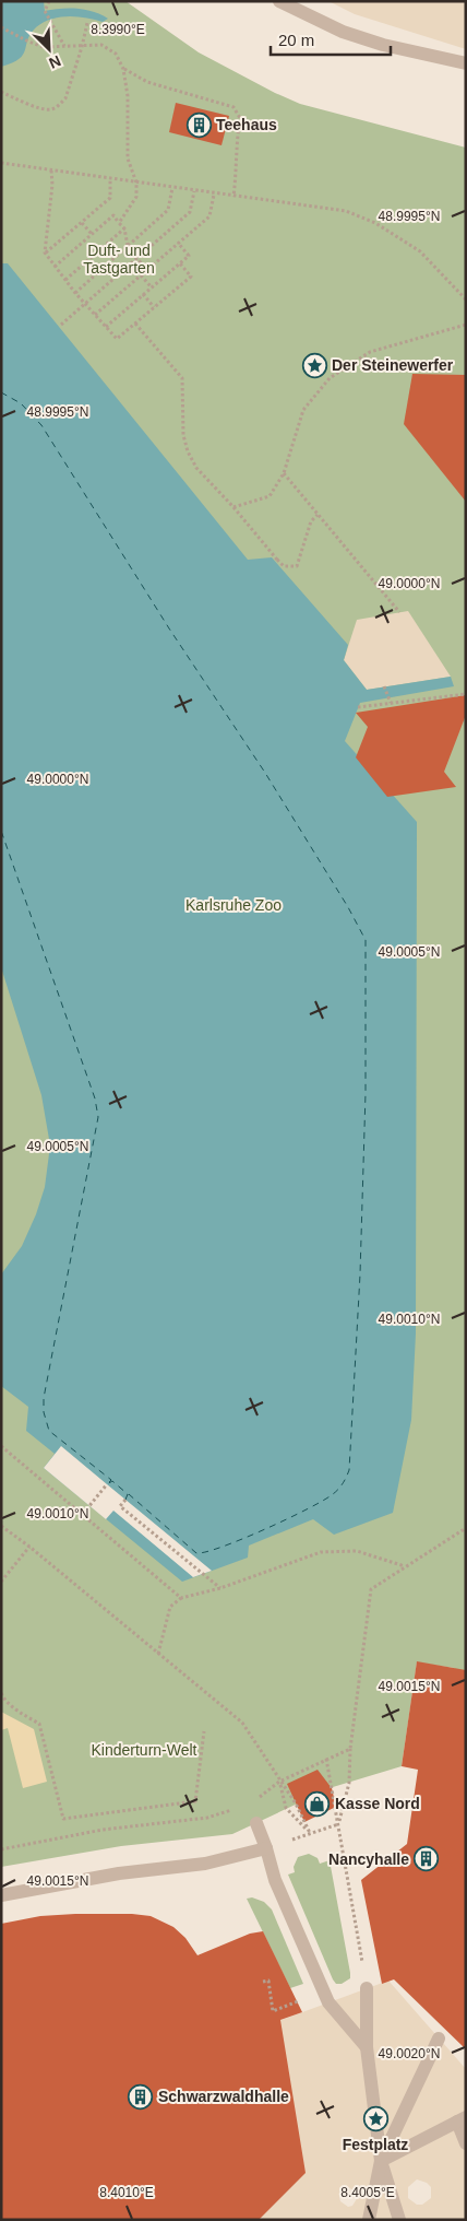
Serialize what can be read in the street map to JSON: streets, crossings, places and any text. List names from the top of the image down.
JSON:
{
  "parks": ["Duft- und Tastgarten", "Karlsruhe Zoo", "Kinderturn-Welt"],
  "places": {
    "building": ["Teehaus", "Nancyhalle", "Schwarzwaldhalle"],
    "place": ["Der Steinewerfer", "Festplatz"],
    "shop": ["Kasse Nord"]
  },
  "scale_bar": "20 m",
  "north": "bottom right",
  "coordinates": [
    "8.3990°E",
    "48.9995°N",
    "49.0000°N",
    "49.0005°N",
    "49.0010°N",
    "49.0015°N",
    "49.0020°N",
    "8.4010°E",
    "8.4005°E"
  ]
}
